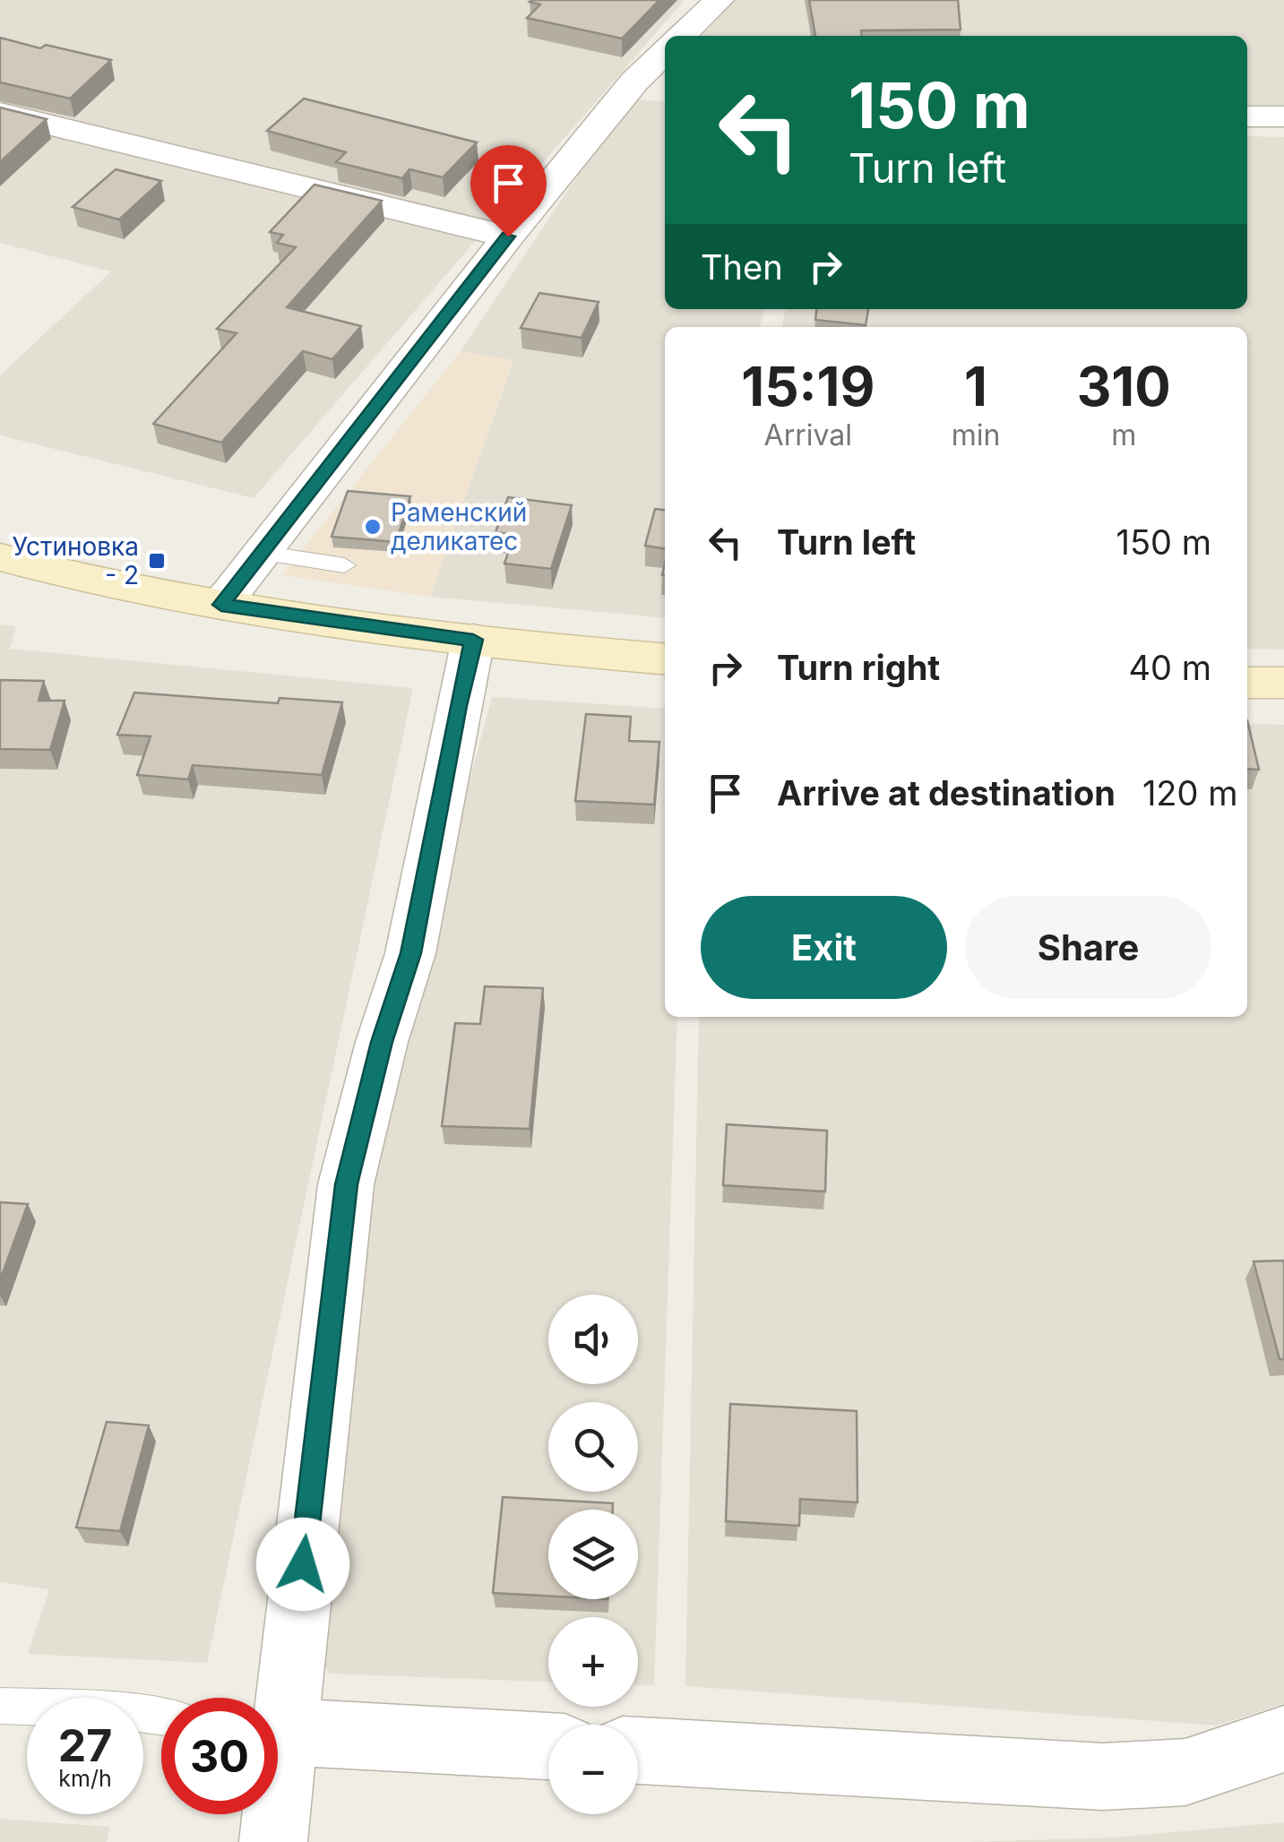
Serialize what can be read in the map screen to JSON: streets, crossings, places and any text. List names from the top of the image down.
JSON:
{
  "places": {
    "other": ["Раменский деликатес"],
    "transit": ["Устиновка - 2"]
  },
  "page": {
    "turn": ["150 m", "Turn left"],
    "then": "Then",
    "eta": [
      "15:19",
      "Arrival",
      "1",
      "min",
      "310",
      "m"
    ],
    "list": [
      {
        "name": "Turn left",
        "value": "150 m"
      },
      {
        "name": "Turn right",
        "value": "40 m"
      },
      {
        "name": "Arrive at destination",
        "value": "120 m"
      }
    ],
    "buttons": ["Exit", "Share"],
    "map_buttons": ["+", "−"],
    "speed": "27 km/h",
    "limit": "30"
  }
}
